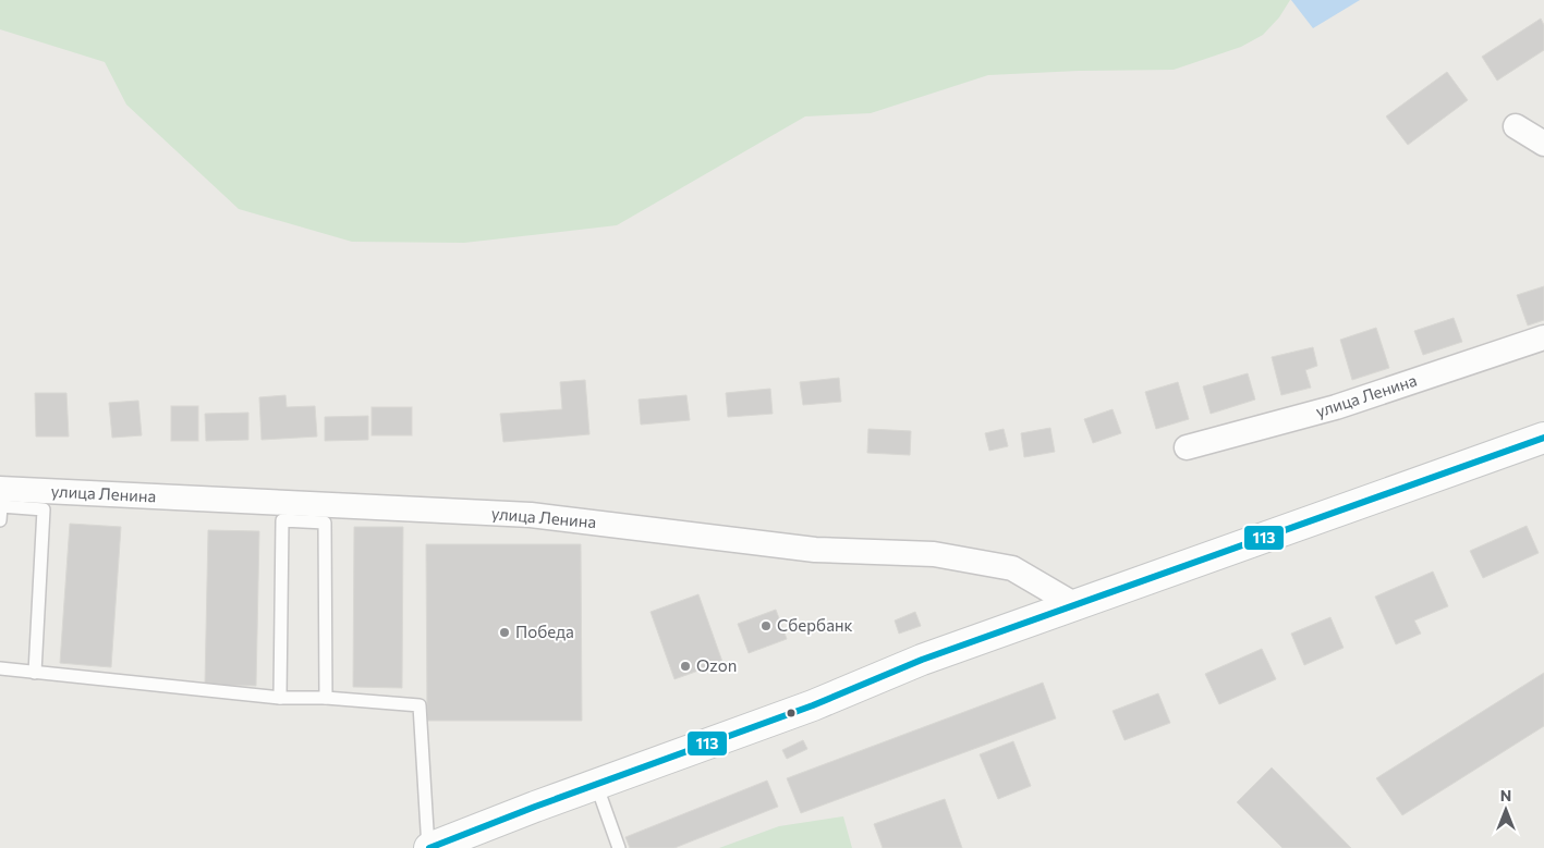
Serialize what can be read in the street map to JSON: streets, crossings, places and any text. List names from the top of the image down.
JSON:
{
  "streets": {
    "street": ["улица Ленина"]
  },
  "places": ["Сбербанк", "Победа", "Ozon"],
  "lines": ["transit line 113"],
  "north": "top"
}
